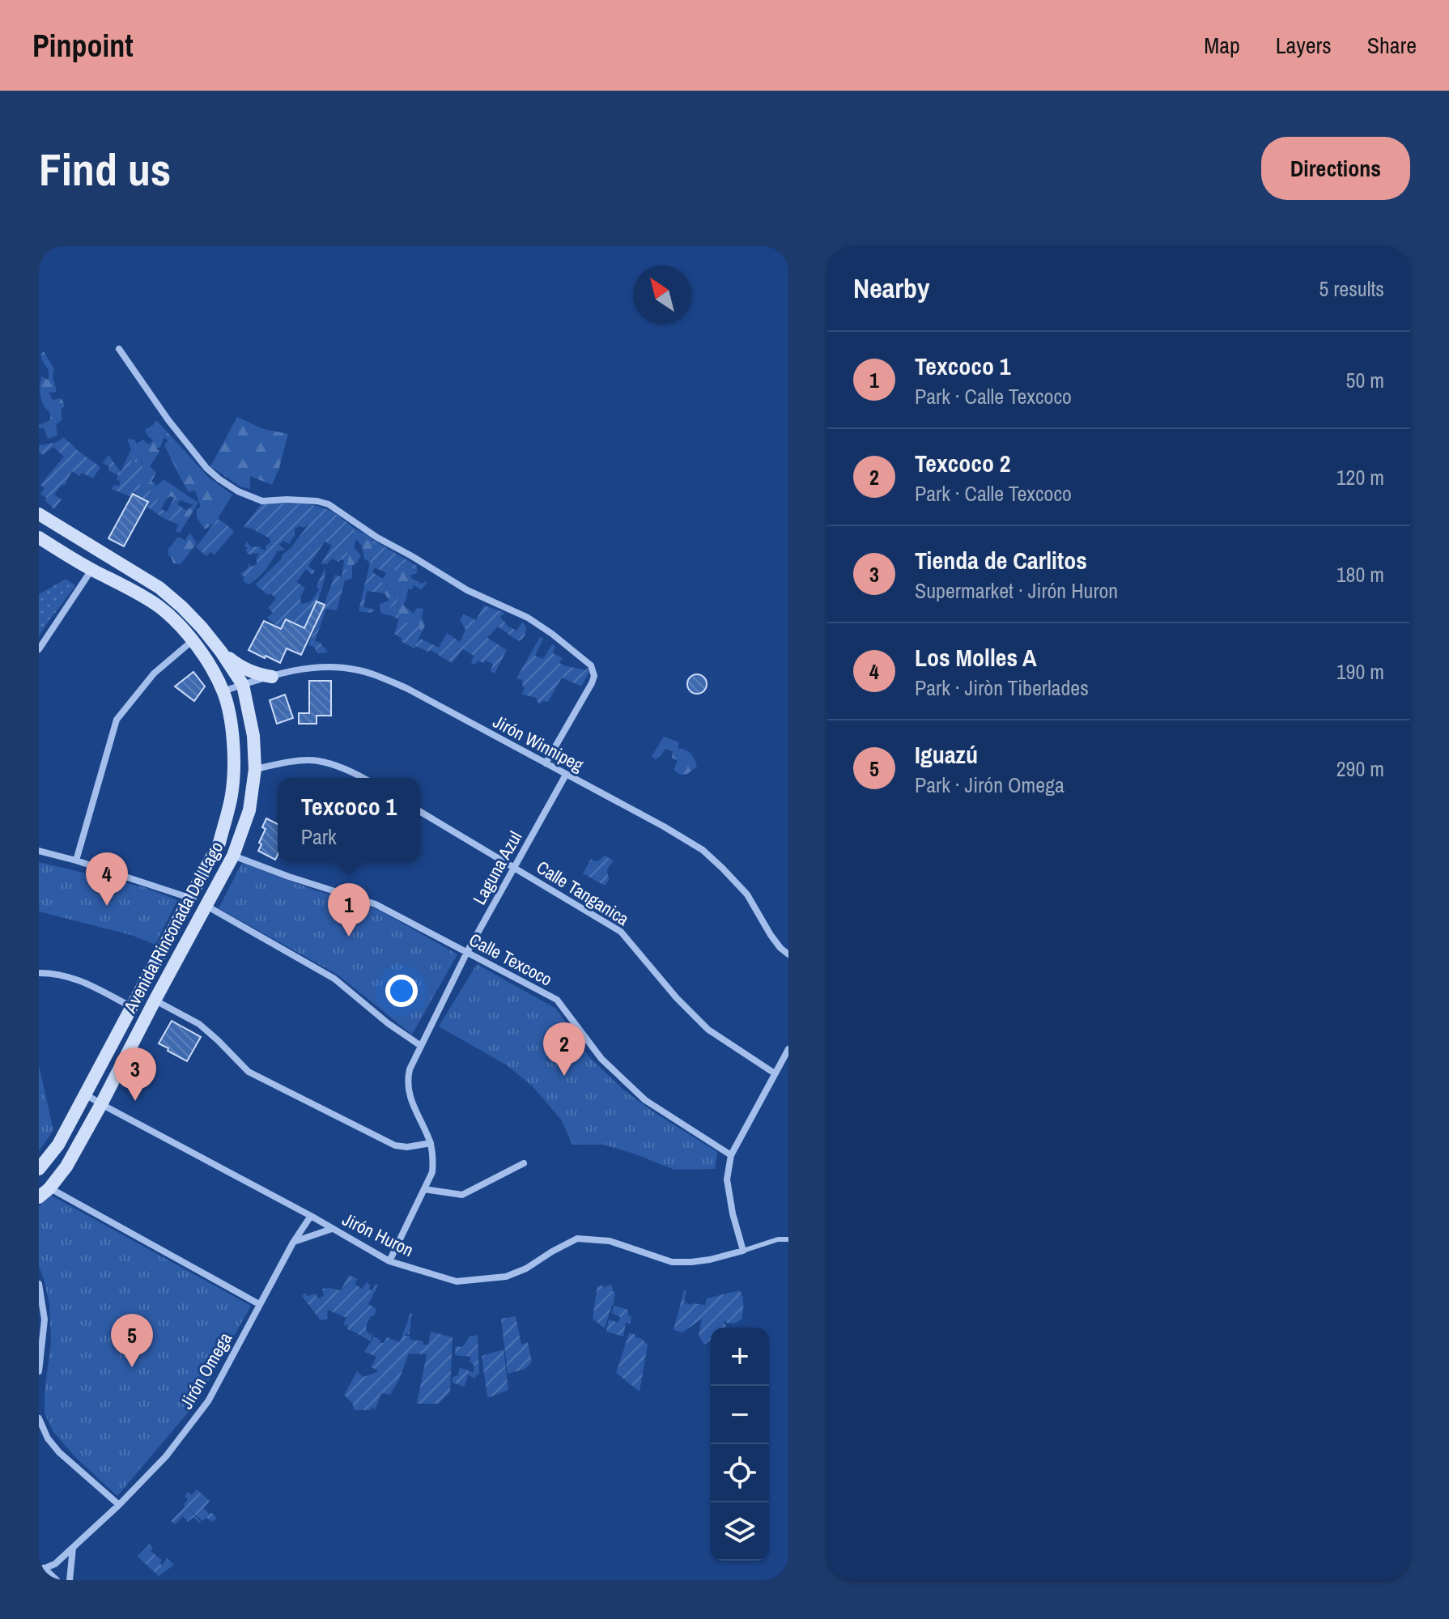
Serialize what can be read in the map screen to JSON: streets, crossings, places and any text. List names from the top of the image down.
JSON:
{
  "streets": {
    "street": [
      "Jirón Winnipeg",
      "Laguna Azul",
      "Calle Tanganica",
      "Avenida Rinconada Del Lago",
      "Calle Texcoco",
      "Jirón Huron",
      "Jirón Omega"
    ]
  },
  "crossings": [
    ["Jirón Winnipeg", "Laguna Azul"],
    ["Jirón Winnipeg", "Avenida Rinconada Del Lago"],
    ["Laguna Azul", "Calle Tanganica"],
    ["Laguna Azul", "Calle Texcoco"],
    ["Laguna Azul", "Jirón Huron"],
    ["Avenida Rinconada Del Lago", "Calle Texcoco"],
    ["Avenida Rinconada Del Lago", "Jirón Huron"],
    ["Jirón Huron", "Jirón Omega"]
  ],
  "north": "top left",
  "page": {
    "header": "Pinpoint",
    "nav": ["Map", "Layers", "Share"],
    "buttons": "Directions",
    "title": "Find us",
    "heading": ["Nearby", "5 results"],
    "list": [
      {
        "mark": "1",
        "name": "Texcoco 1",
        "note": "Park · Calle Texcoco",
        "value": "50 m"
      },
      {
        "mark": "2",
        "name": "Texcoco 2",
        "note": "Park · Calle Texcoco",
        "value": "120 m"
      },
      {
        "mark": "3",
        "name": "Tienda de Carlitos",
        "note": "Supermarket · Jirón Huron",
        "value": "180 m"
      },
      {
        "mark": "4",
        "name": "Los Molles A",
        "note": "Park · Jiròn Tiberlades",
        "value": "190 m"
      },
      {
        "mark": "5",
        "name": "Iguazú",
        "note": "Park · Jirón Omega",
        "value": "290 m"
      }
    ],
    "popup": ["Texcoco 1", "Park"],
    "pins": [
      "4",
      "1",
      "2",
      "3",
      "5"
    ],
    "map_buttons": ["+", "−"]
  }
}
